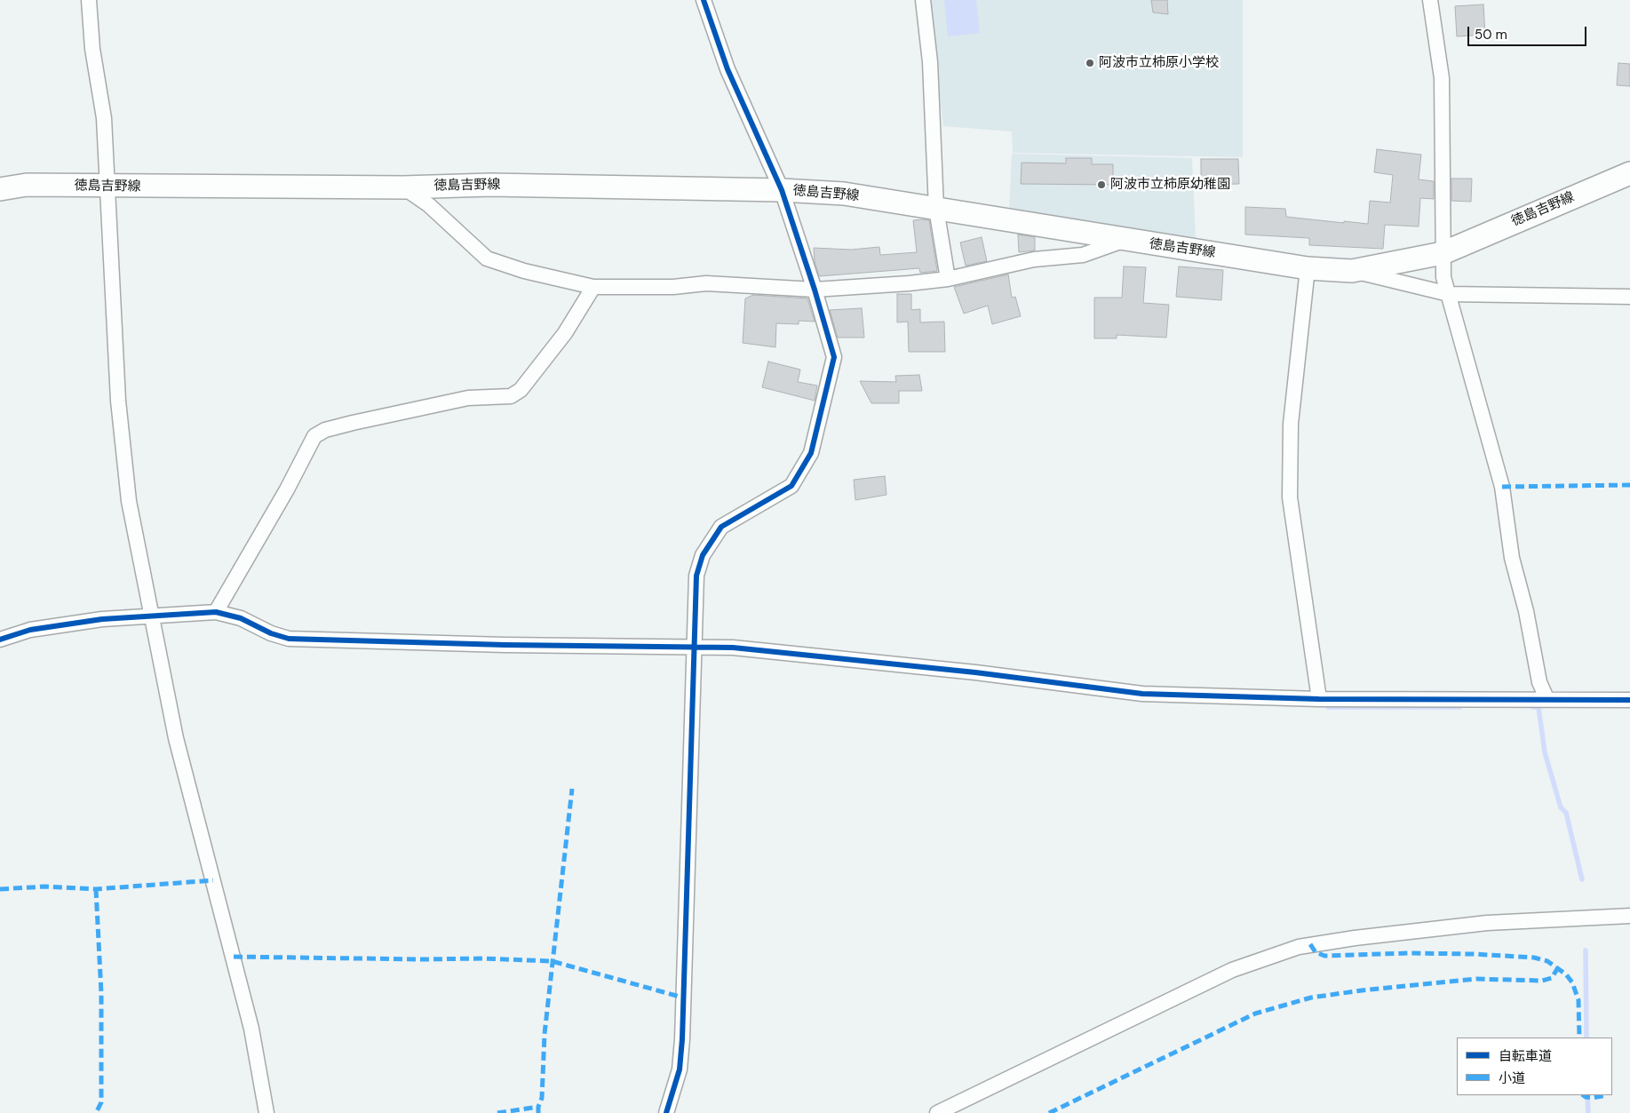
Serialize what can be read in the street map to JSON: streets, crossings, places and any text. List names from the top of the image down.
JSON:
{
  "streets": {
    "main road": ["徳島吉野線"]
  },
  "places": ["阿波市立柿原小学校", "阿波市立柿原幼稚園"],
  "legend": ["自転車道", "小道"],
  "scale_bar": "50 m"
}
